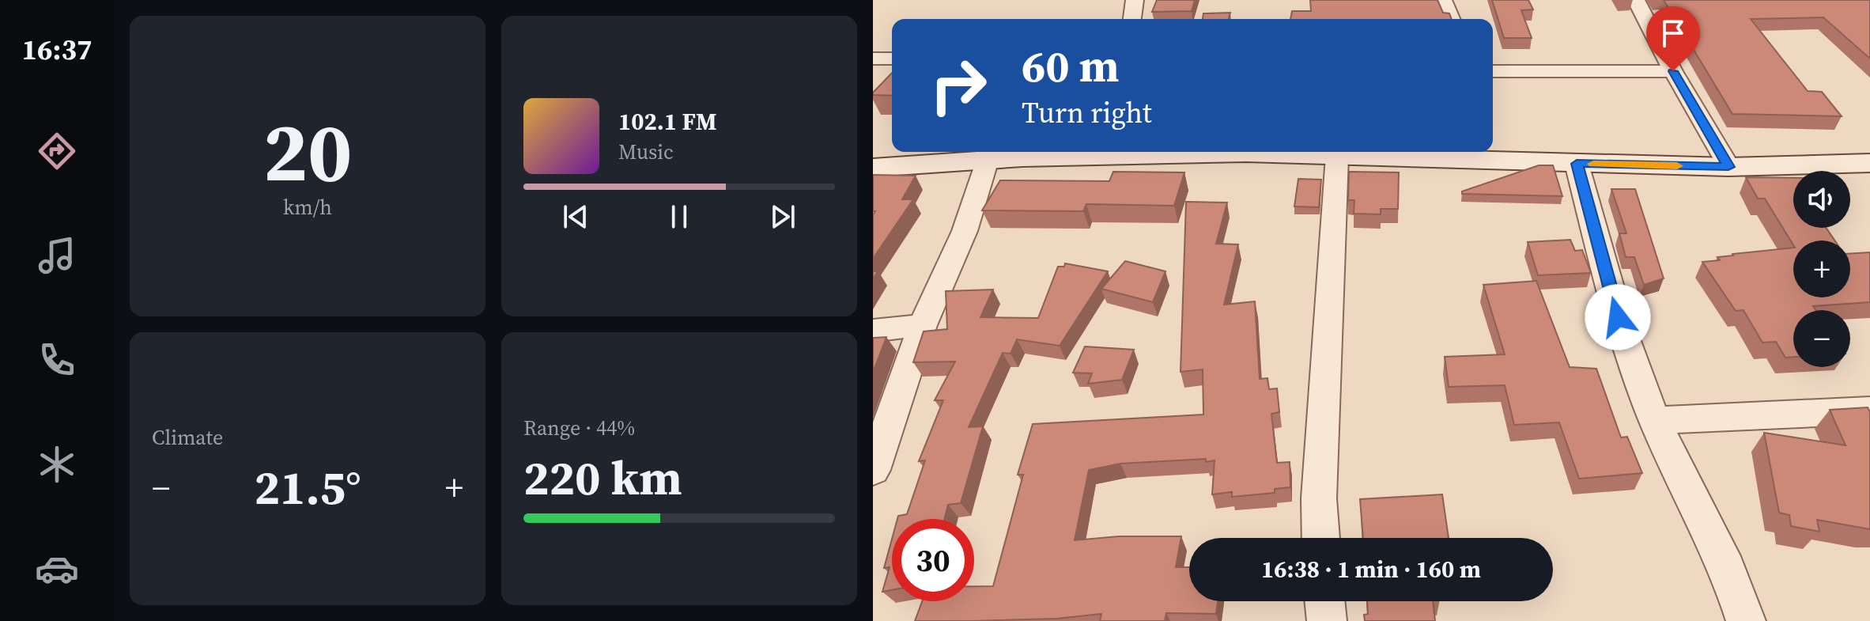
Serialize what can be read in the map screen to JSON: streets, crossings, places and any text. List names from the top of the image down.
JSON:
{
  "page": {
    "tabs": "16:37",
    "tile": [
      ["20", "km/h"],
      "Climate",
      ["Range · 44%", "220 km"]
    ],
    "turn": ["60 m", "Turn right"],
    "song": ["102.1 FM", "Music"],
    "map_buttons": ["+", "−"],
    "heat": ["−", "21.5°", "+"],
    "limit": "30",
    "trip": "16:38 · 1 min · 160 m"
  }
}
